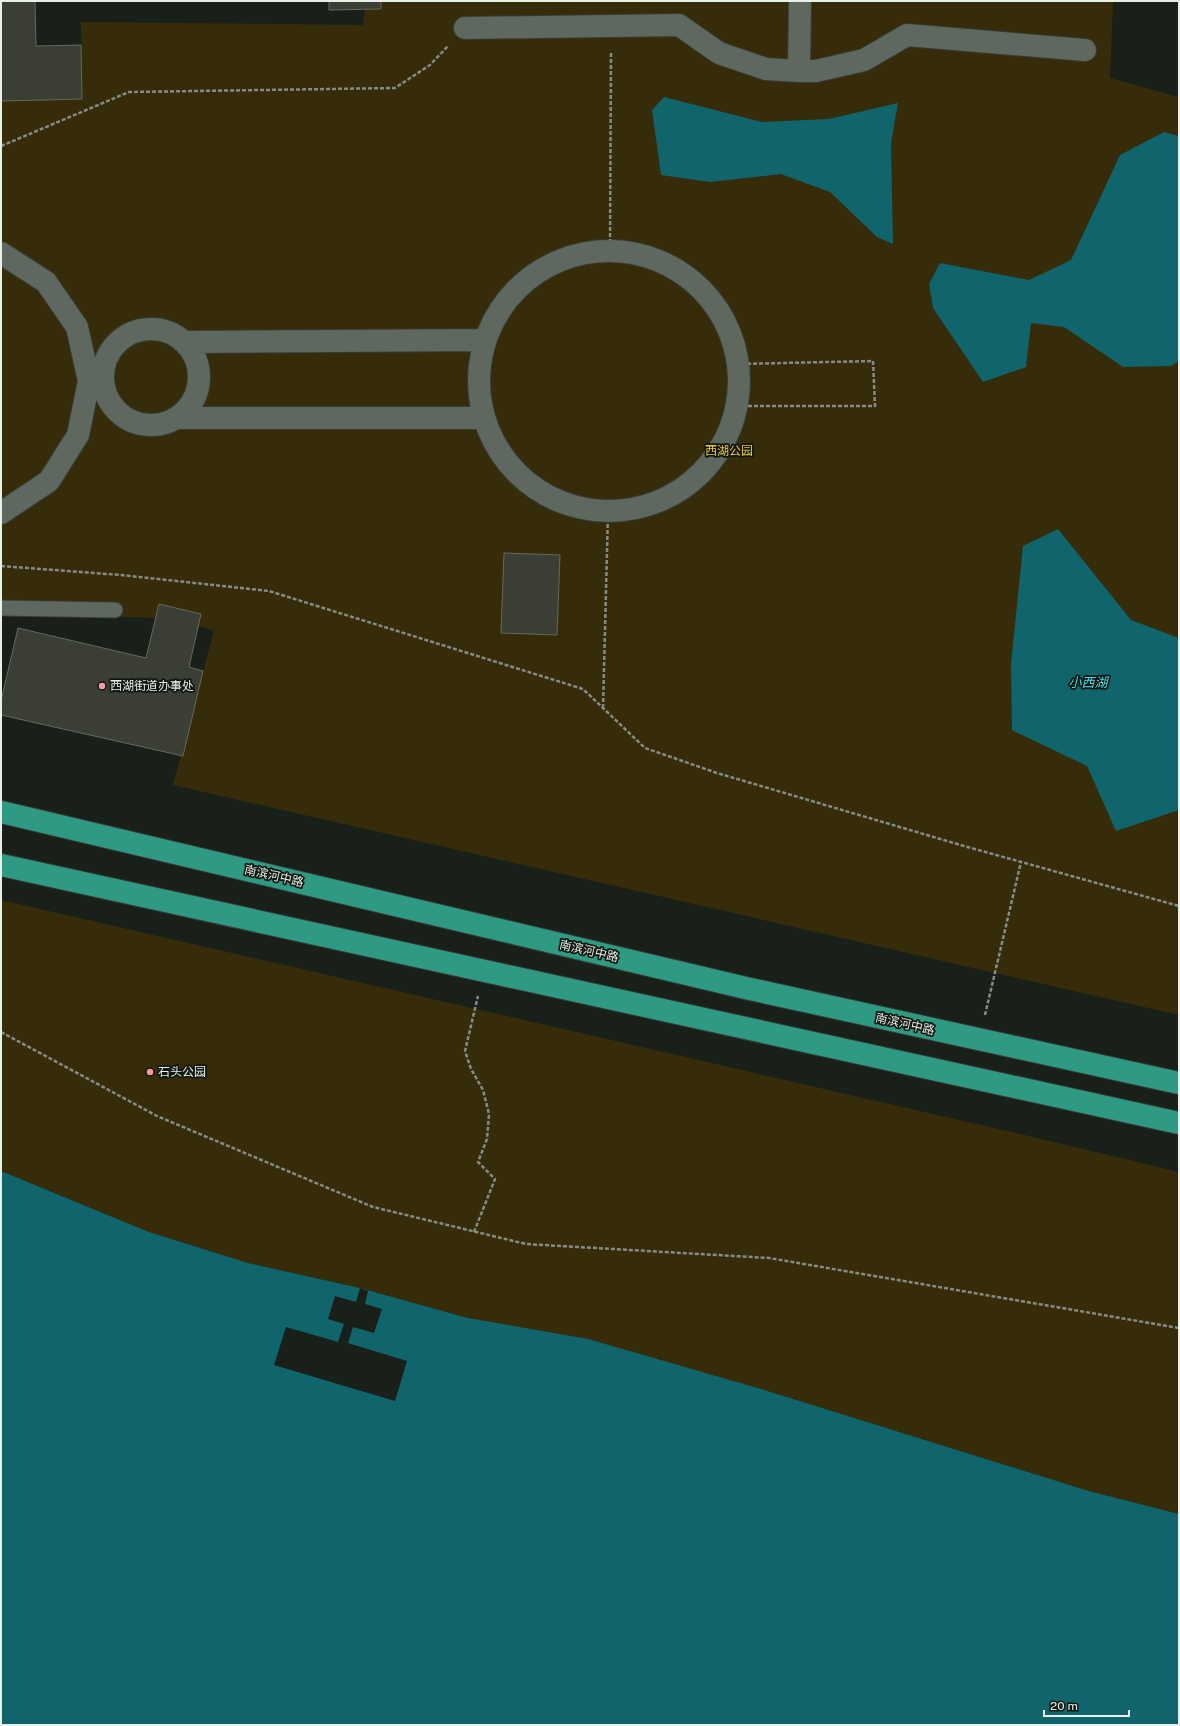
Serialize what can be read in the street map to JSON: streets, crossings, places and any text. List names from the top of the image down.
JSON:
{
  "streets": {
    "highway": ["南滨河中路"]
  },
  "water": ["小西湖"],
  "parks": ["西湖公园"],
  "places": ["西湖街道办事处", "石头公园"],
  "scale_bar": "20 m"
}
